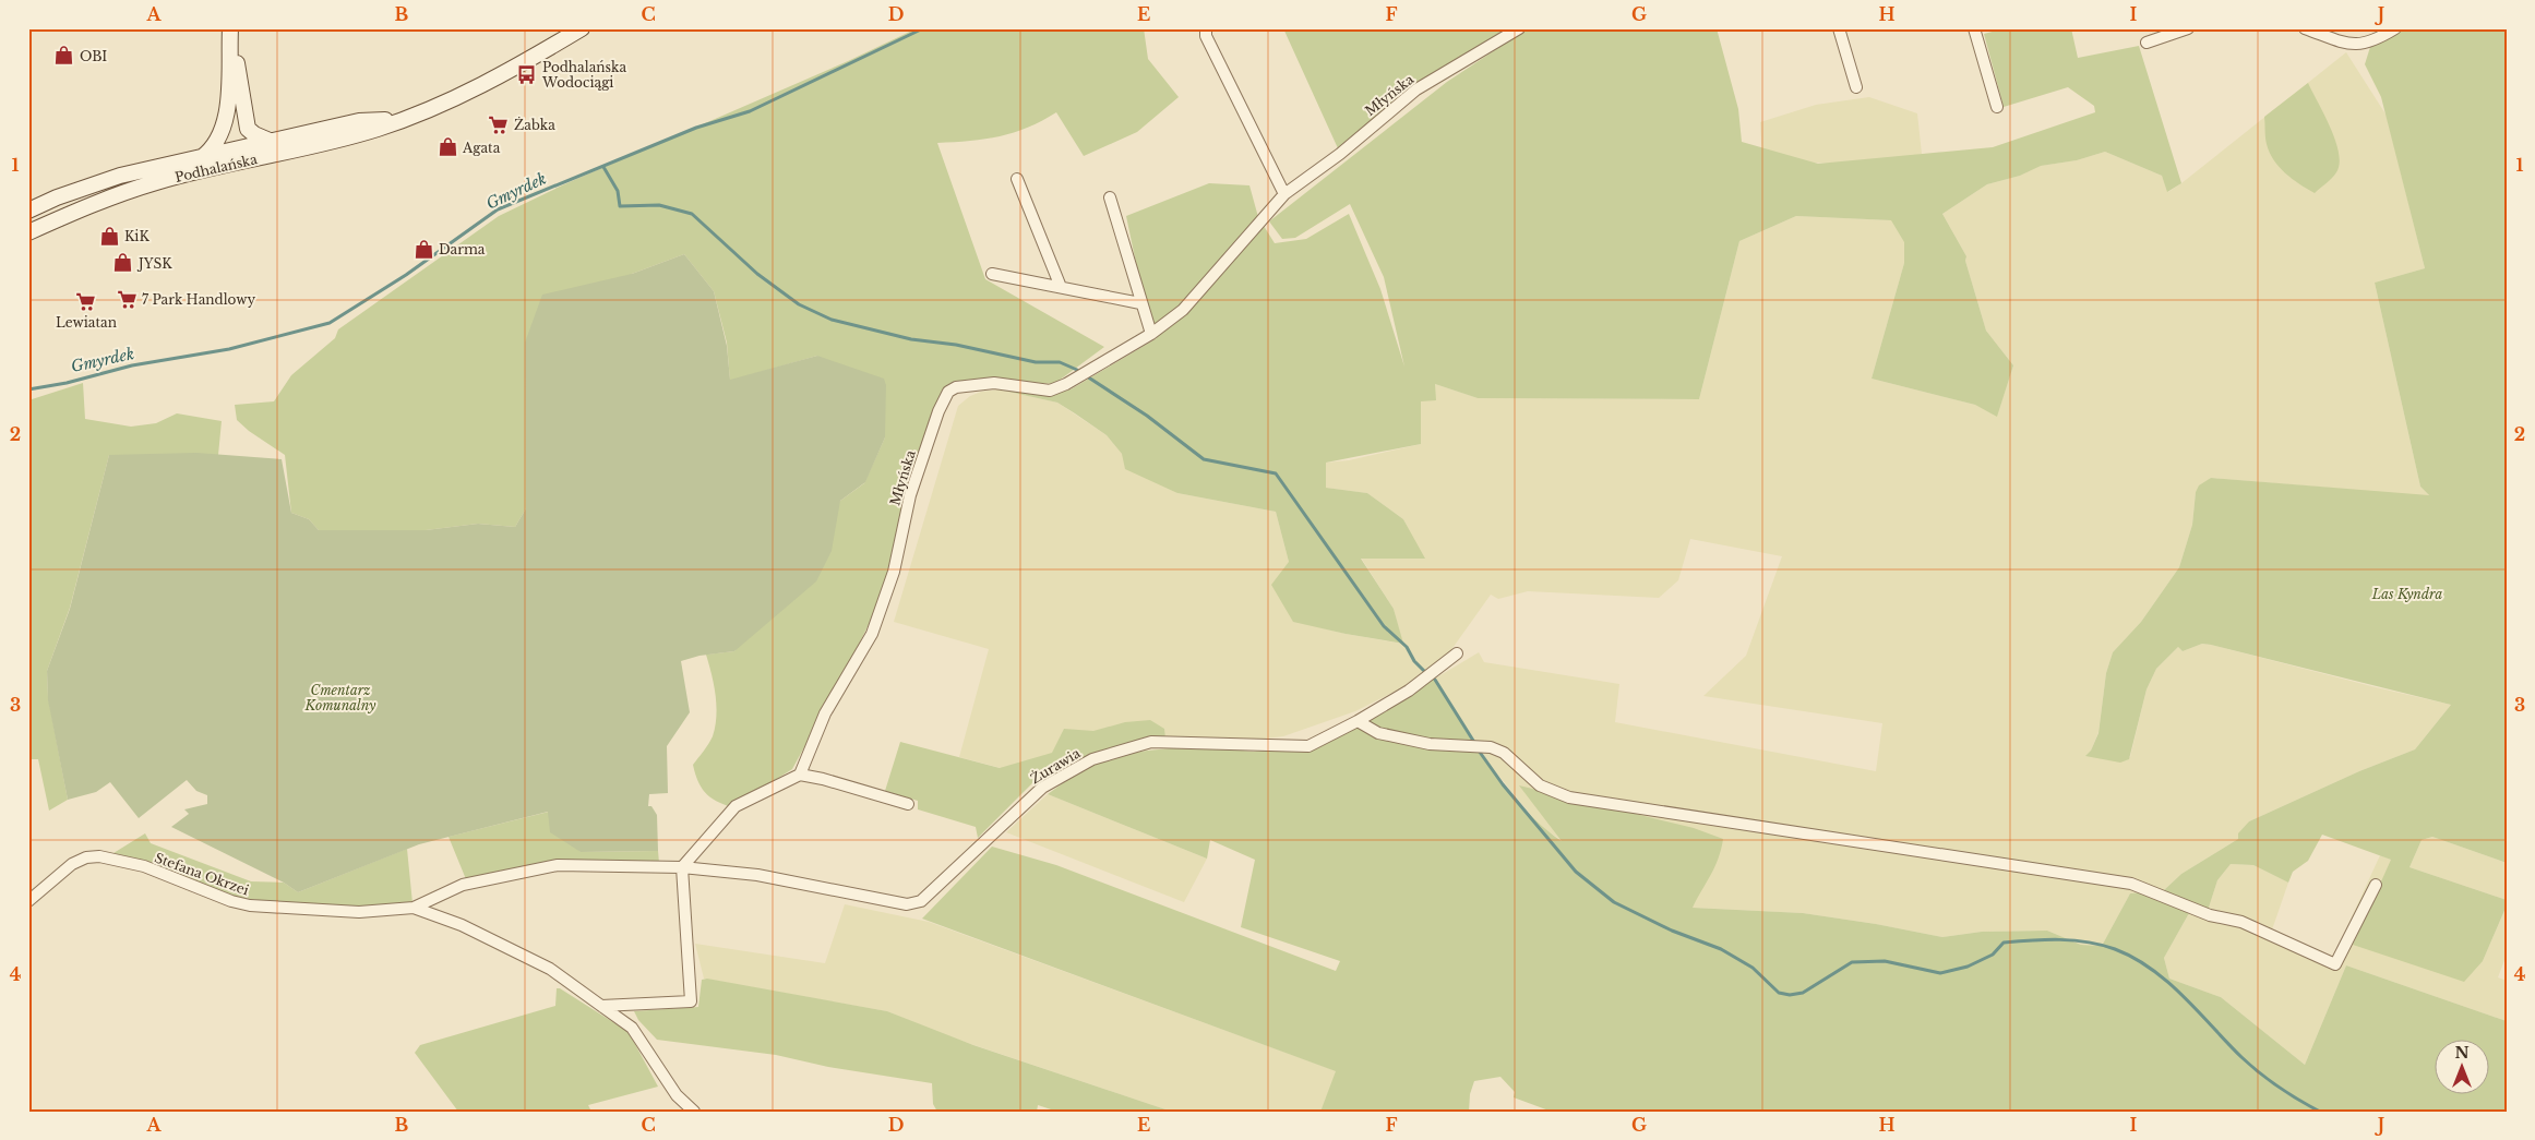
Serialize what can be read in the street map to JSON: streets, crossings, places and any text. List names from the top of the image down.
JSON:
{
  "streets": {
    "street": [
      "Młyńska",
      "Podhalańska",
      "Żurawia",
      "Stefana Okrzei"
    ]
  },
  "crossings": [
    ["Żurawia", "Stefana Okrzei"]
  ],
  "water": ["Gmyrdek"],
  "parks": ["Las Kyndra", "Cmentarz Komunalny"],
  "places": {
    "shop": [
      "OBI",
      "Agata",
      "KiK",
      "Darma",
      "JYSK"
    ],
    "bus stop": ["Podhalańska Wodociągi"],
    "supermarket": ["Żabka", "7 Park Handlowy", "Lewiatan"]
  },
  "north": "top",
  "grid": {
    "columns": [
      "A",
      "B",
      "C",
      "D",
      "E",
      "F",
      "G",
      "H",
      "I",
      "J"
    ],
    "rows": [
      "1",
      "2",
      "3",
      "4"
    ]
  }
}
